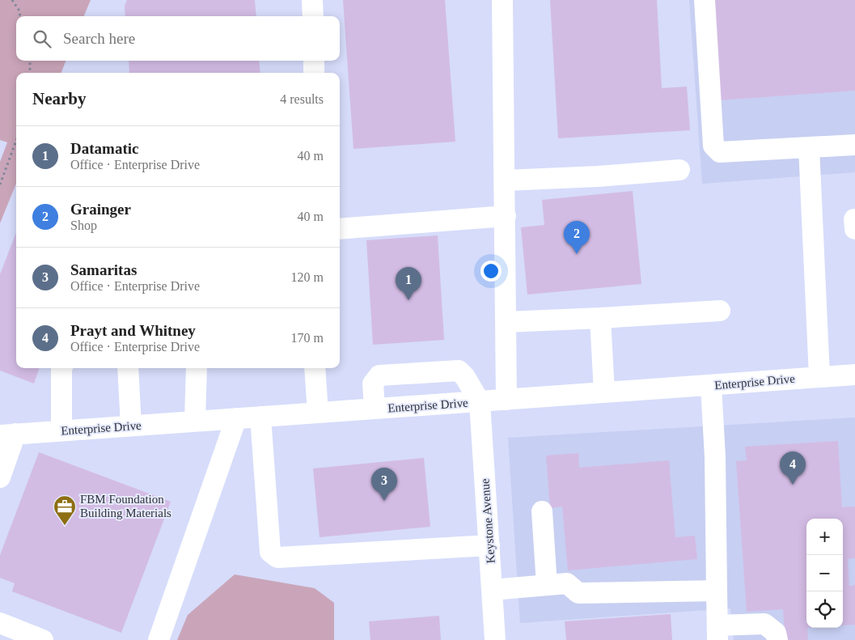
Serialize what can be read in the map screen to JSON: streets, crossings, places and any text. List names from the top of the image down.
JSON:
{
  "streets": {
    "street": ["Enterprise Drive", "Keystone Avenue"]
  },
  "crossings": [
    ["Enterprise Drive", "Keystone Avenue"]
  ],
  "places": {
    "office": ["FBM Foundation Building Materials"]
  },
  "page": {
    "search": "Search here",
    "heading": ["Nearby", "4 results"],
    "list": [
      {
        "mark": "1",
        "name": "Datamatic",
        "note": "Office · Enterprise Drive",
        "value": "40 m"
      },
      {
        "mark": "2",
        "name": "Grainger",
        "note": "Shop",
        "value": "40 m"
      },
      {
        "mark": "3",
        "name": "Samaritas",
        "note": "Office · Enterprise Drive",
        "value": "120 m"
      },
      {
        "mark": "4",
        "name": "Prayt and Whitney",
        "note": "Office · Enterprise Drive",
        "value": "170 m"
      }
    ],
    "pins": [
      "2",
      "1",
      "4",
      "3"
    ],
    "map_buttons": ["+", "−"]
  }
}
